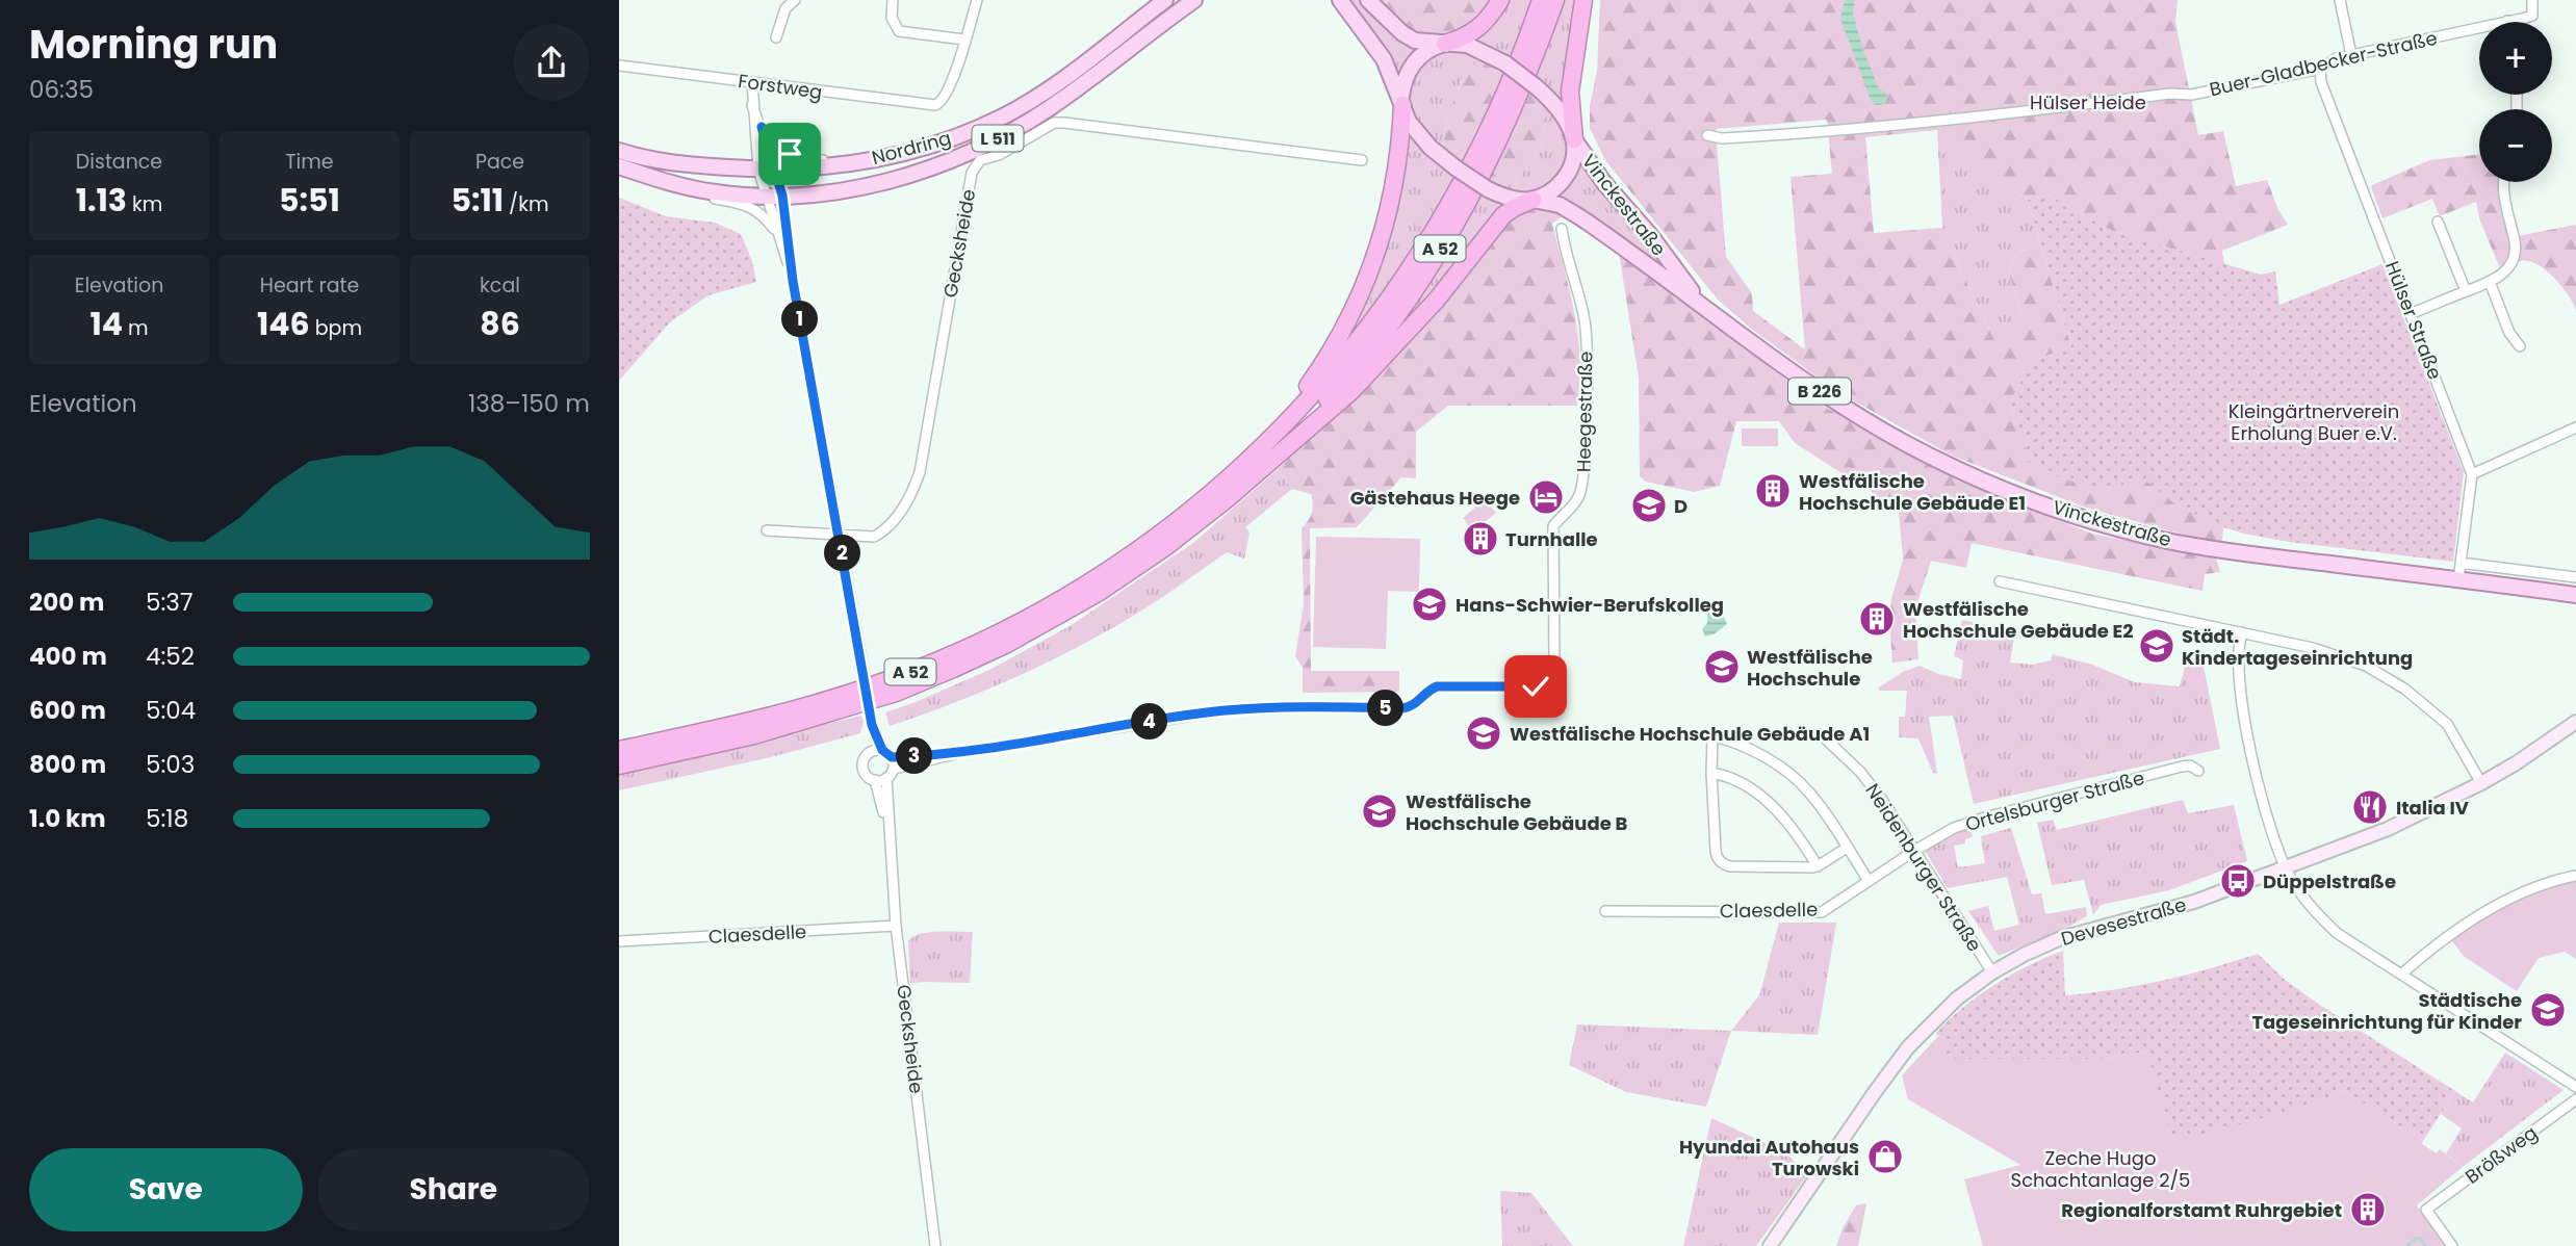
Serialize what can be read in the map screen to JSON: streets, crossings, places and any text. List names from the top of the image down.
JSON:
{
  "streets": {
    "highway": ["A 52"],
    "main road": [
      "L 511",
      "Nordring",
      "Vinckestraße",
      "B 226"
    ],
    "street": [
      "Buer-Gladbecker-Straße",
      "Forstweg",
      "Gecksheide",
      "Hülser Straße",
      "Heegestraße",
      "Ortelsburger Straße",
      "Neidenburger Straße",
      "Claesdelle",
      "Devesestraße",
      "Brößweg"
    ]
  },
  "crossings": [
    ["Buer-Gladbecker-Straße", "Hülser Straße"],
    ["Vinckestraße", "Hülser Straße"],
    ["Vinckestraße", "B 226"],
    ["Gecksheide", "Claesdelle"],
    ["Ortelsburger Straße", "Neidenburger Straße"],
    ["Ortelsburger Straße", "Claesdelle"],
    ["Neidenburger Straße", "Claesdelle"],
    ["Neidenburger Straße", "Devesestraße"]
  ],
  "parks": ["Hülser Heide", "Kleingärtnerverein Erholung Buer e.V.", "Zeche Hugo Schachtanlage 2/5"],
  "places": {
    "building": [
      "Westfälische Hochschule Gebäude E1",
      "Turnhalle",
      "Westfälische Hochschule Gebäude E2",
      "Regionalforstamt Ruhrgebiet"
    ],
    "hotel": ["Gästehaus Heege"],
    "school or university": [
      "D",
      "Hans-Schwier-Berufskolleg",
      "Städt. Kindertageseinrichtung",
      "Westfälische Hochschule",
      "Westfälische Hochschule Gebäude A1",
      "Westfälische Hochschule Gebäude B",
      "Städtische Tageseinrichtung für Kinder"
    ],
    "restaurant": ["Italia IV"],
    "bus stop": ["Düppelstraße"],
    "shop": ["Hyundai Autohaus Turowski"]
  },
  "page": {
    "heading": ["Morning run", "06:35"],
    "map_buttons": ["+", "−"],
    "stats": [
      ["Distance", "1.13 km"],
      ["Time", "5:51"],
      ["Pace", "5:11 /km"],
      ["Elevation", "14 m"],
      ["Heart rate", "146 bpm"],
      ["kcal", "86"]
    ],
    "pins": [
      "1",
      "2",
      "5",
      "4",
      "3"
    ],
    "chart": ["Elevation", "138–150 m"],
    "list": [
      {
        "name": "200 m",
        "note": "5:37"
      },
      {
        "name": "400 m",
        "note": "4:52"
      },
      {
        "name": "600 m",
        "note": "5:04"
      },
      {
        "name": "800 m",
        "note": "5:03"
      },
      {
        "name": "1.0 km",
        "note": "5:18"
      }
    ],
    "buttons": ["Save", "Share"]
  }
}
